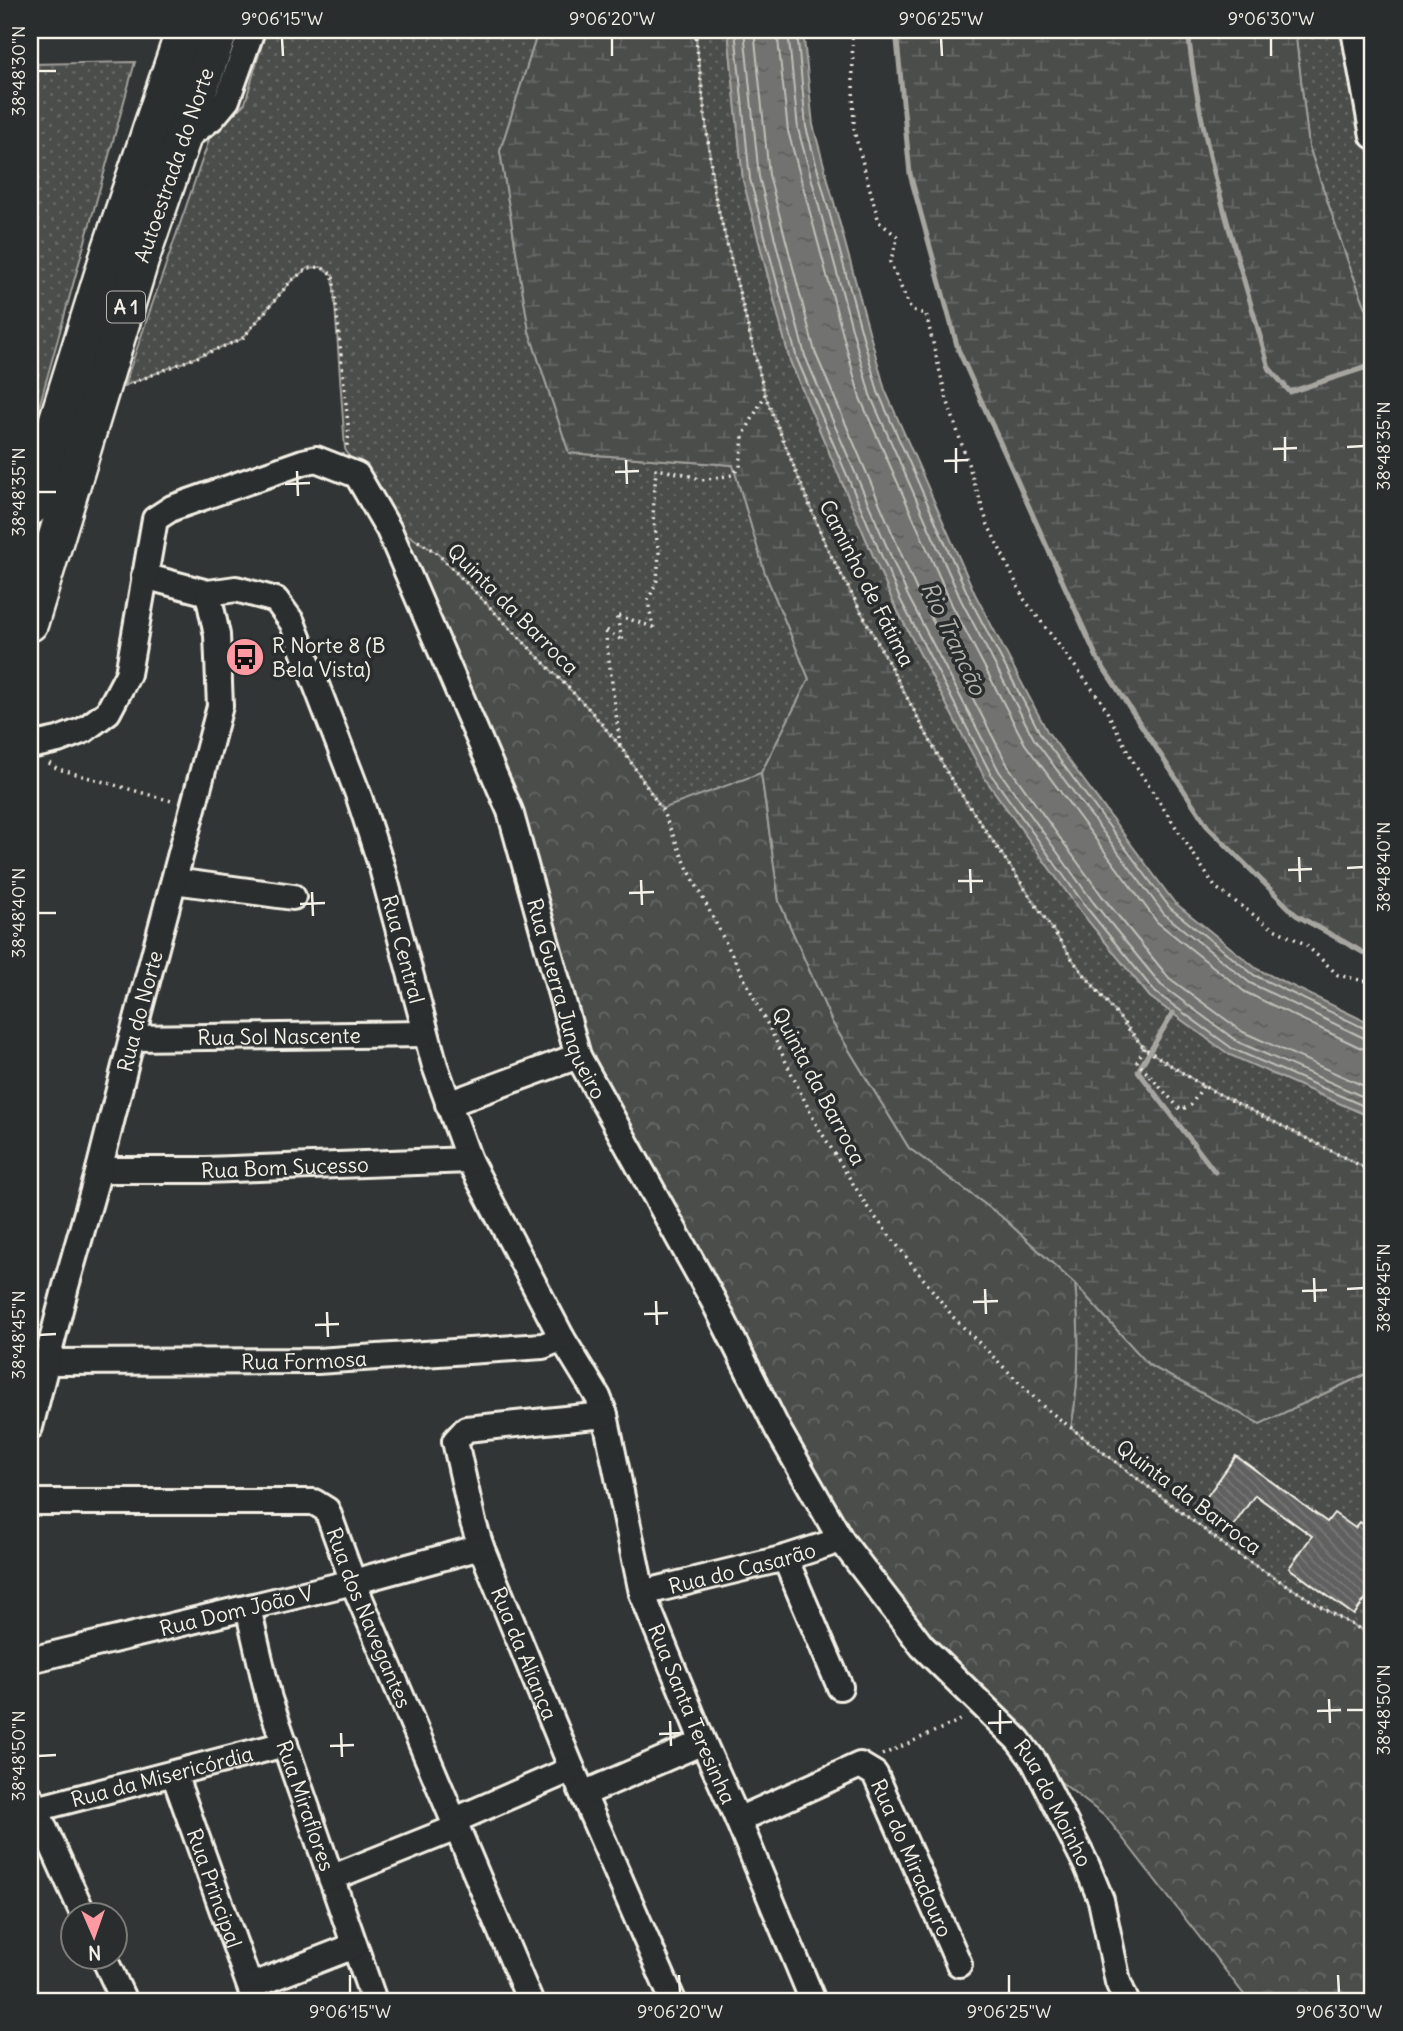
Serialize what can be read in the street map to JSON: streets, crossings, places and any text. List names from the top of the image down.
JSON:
{
  "streets": {
    "highway": ["Autoestrada do Norte", "A 1"],
    "street": [
      "Rua Central",
      "Rua Guerra Junqueiro",
      "Rua do Norte",
      "Rua Sol Nascente",
      "Rua Bom Sucesso",
      "Rua Formosa",
      "Rua do Casarão",
      "Rua Dom João V",
      "Rua dos Navegantes",
      "Rua da Aliança",
      "Rua Santa Teresinha",
      "Rua da Misericórdia",
      "Rua do Moinho",
      "Rua Miraflores",
      "Rua do Miradouro",
      "Rua Principal"
    ],
    "path": ["Caminho de Fátima", "Quinta da Barroca"]
  },
  "crossings": [
    ["Quinta da Barroca", "Rua Guerra Junqueiro"],
    ["Rua Central", "Rua Guerra Junqueiro"],
    ["Rua Central", "Rua do Norte"],
    ["Rua Central", "Rua Sol Nascente"],
    ["Rua Central", "Rua Bom Sucesso"],
    ["Rua Central", "Rua Formosa"],
    ["Rua Central", "Rua da Aliança"],
    ["Rua Central", "Rua Santa Teresinha"],
    ["Rua Guerra Junqueiro", "Rua do Casarão"],
    ["Rua Guerra Junqueiro", "Rua do Moinho"],
    ["Rua do Norte", "Rua Sol Nascente"],
    ["Rua do Norte", "Rua Bom Sucesso"],
    ["Rua do Norte", "Rua Formosa"],
    ["Rua do Casarão", "Rua Santa Teresinha"],
    ["Rua do Casarão", "Rua do Moinho"],
    ["Rua Dom João V", "Rua dos Navegantes"],
    ["Rua Dom João V", "Rua da Aliança"],
    ["Rua Dom João V", "Rua Miraflores"],
    ["Rua da Aliança", "Rua Santa Teresinha"],
    ["Rua Santa Teresinha", "Rua do Miradouro"],
    ["Rua da Misericórdia", "Rua Miraflores"],
    ["Rua da Misericórdia", "Rua Principal"]
  ],
  "water": ["Rio Trancão"],
  "places": {
    "bus stop": ["R Norte 8 (B Bela Vista)"]
  },
  "north": "bottom",
  "coordinates": [
    "9°06'15\"W",
    "9°06'20\"W",
    "9°06'25\"W",
    "9°06'30\"W",
    "38°48'30\"N",
    "38°48'35\"N",
    "38°48'40\"N",
    "38°48'45\"N",
    "38°48'50\"N"
  ]
}
